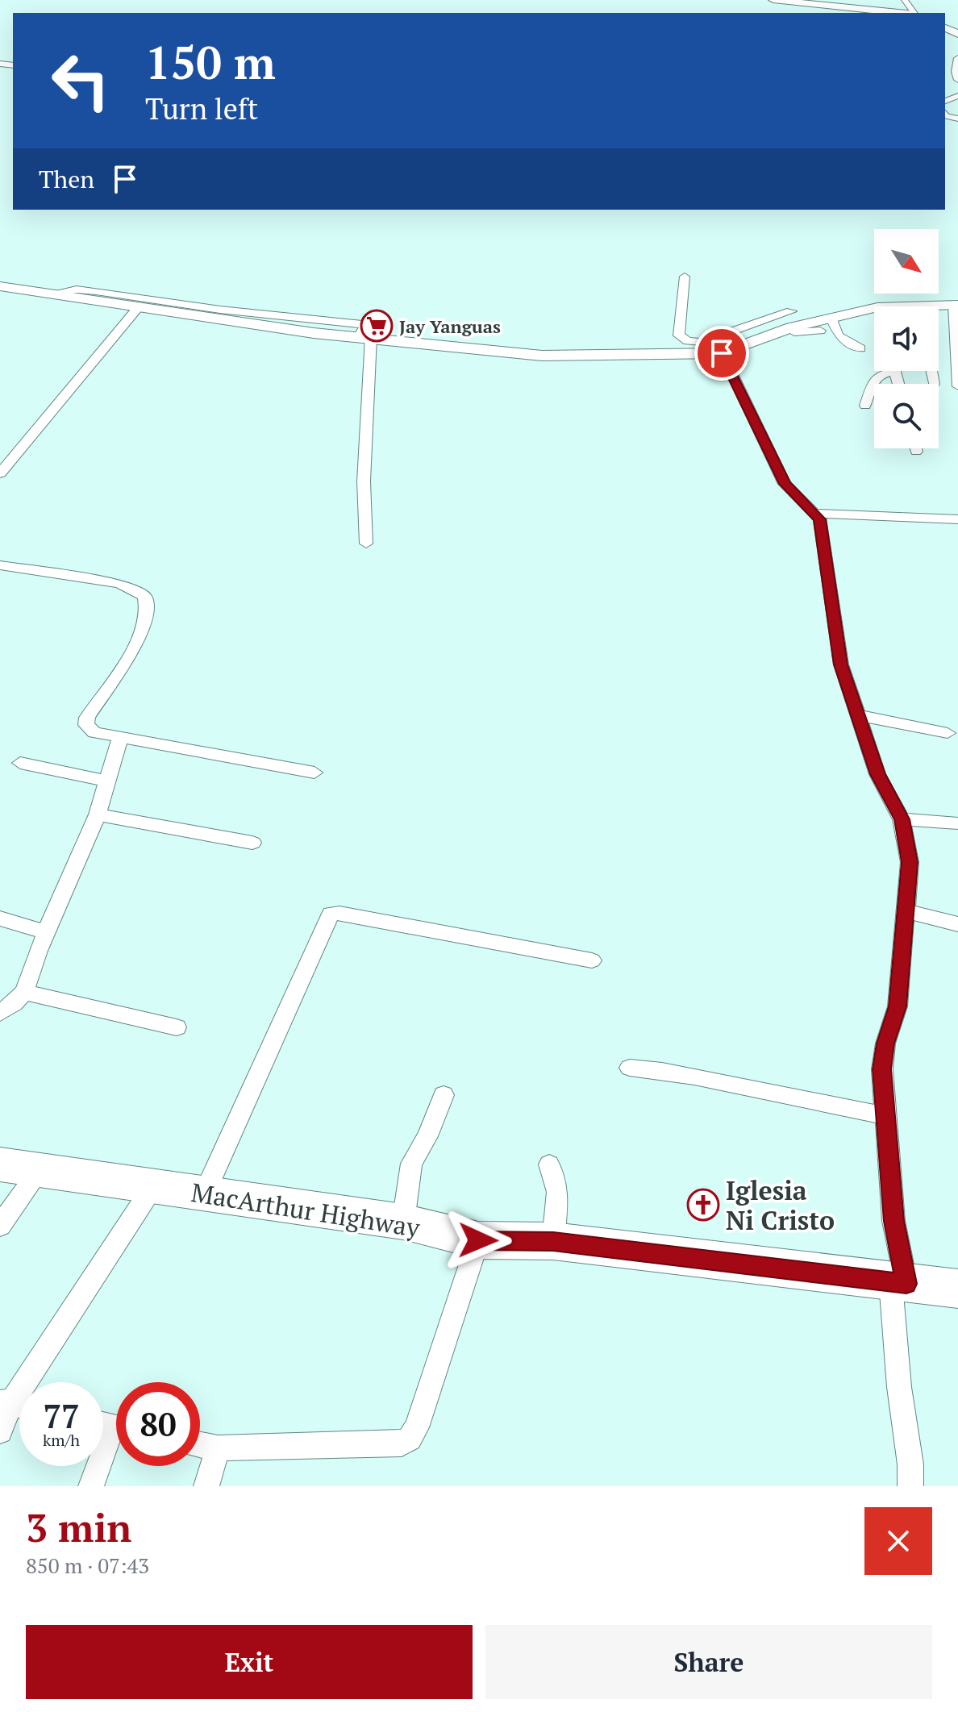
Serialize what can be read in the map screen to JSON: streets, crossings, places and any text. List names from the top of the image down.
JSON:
{
  "streets": {
    "highway": ["MacArthur Highway"]
  },
  "places": {
    "supermarket": ["Jay Yanguas"],
    "church": ["Iglesia Ni Cristo"]
  },
  "north": "bottom right",
  "page": {
    "turn": ["150 m", "Turn left"],
    "then": "Then",
    "speed": "77 km/h",
    "limit": "80",
    "heading": ["3 min", "850 m · 07:43"],
    "buttons": ["Exit", "Share"]
  }
}
